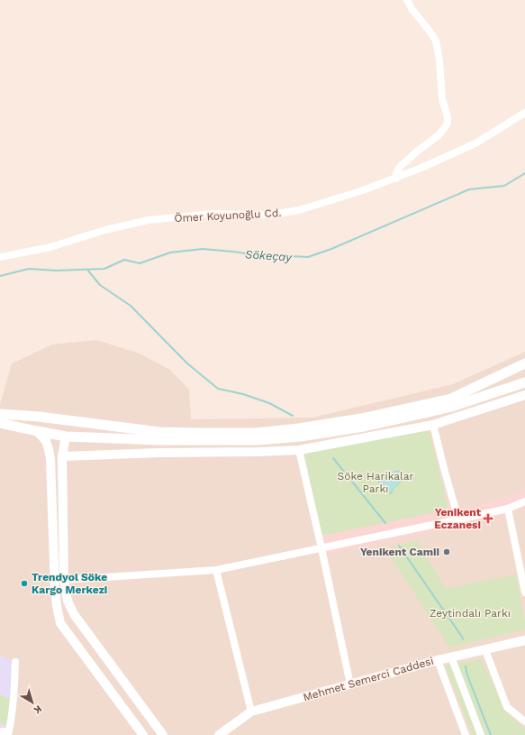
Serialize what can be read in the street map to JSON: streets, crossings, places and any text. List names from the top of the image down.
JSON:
{
  "streets": {
    "street": ["Ömer Koyunoğlu Cd.", "Mehmet Semerci Caddesi"]
  },
  "water": ["Sökeçay"],
  "parks": ["Söke Harikalar Parkı", "Zeytindalı Parkı"],
  "places": {
    "health": ["Yenikent Eczanesi"],
    "other": ["Yenikent Camii", "Trendyol Söke Kargo Merkezi"]
  },
  "north": "bottom right"
}
